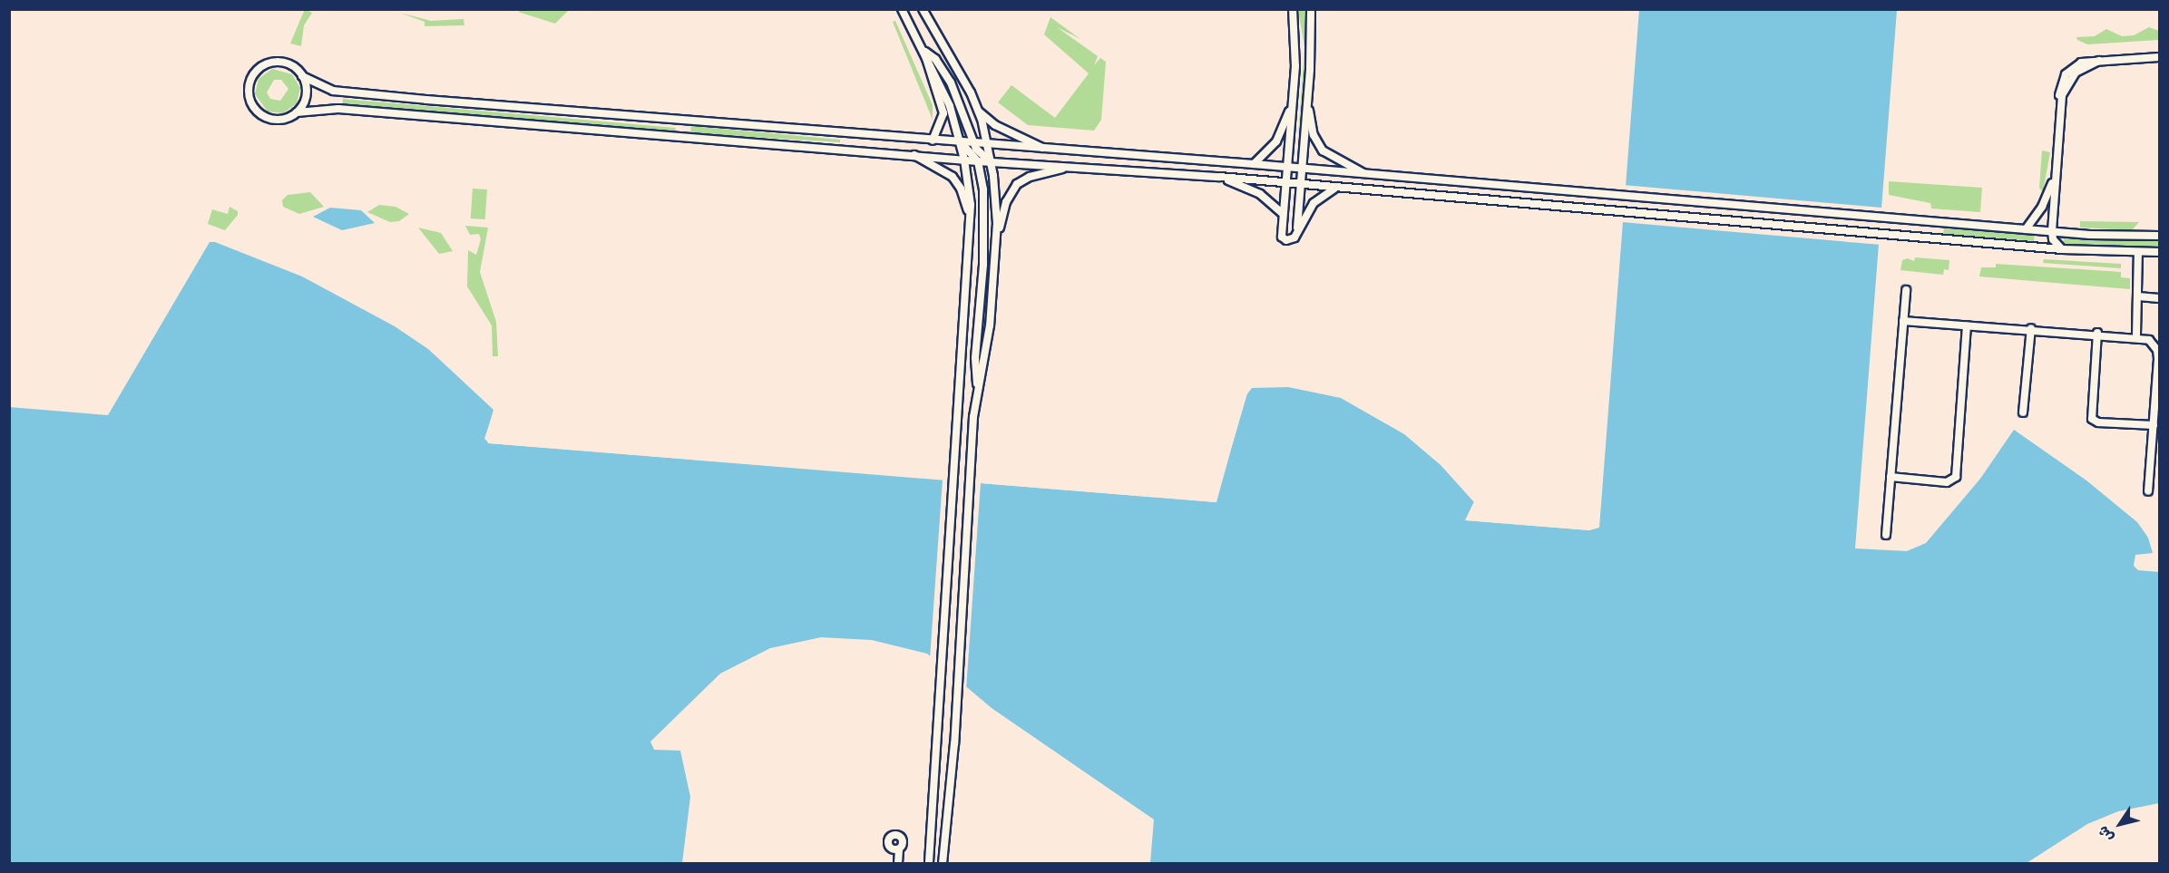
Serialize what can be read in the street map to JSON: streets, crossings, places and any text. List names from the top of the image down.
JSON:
{
  "north": "bottom left"
}
